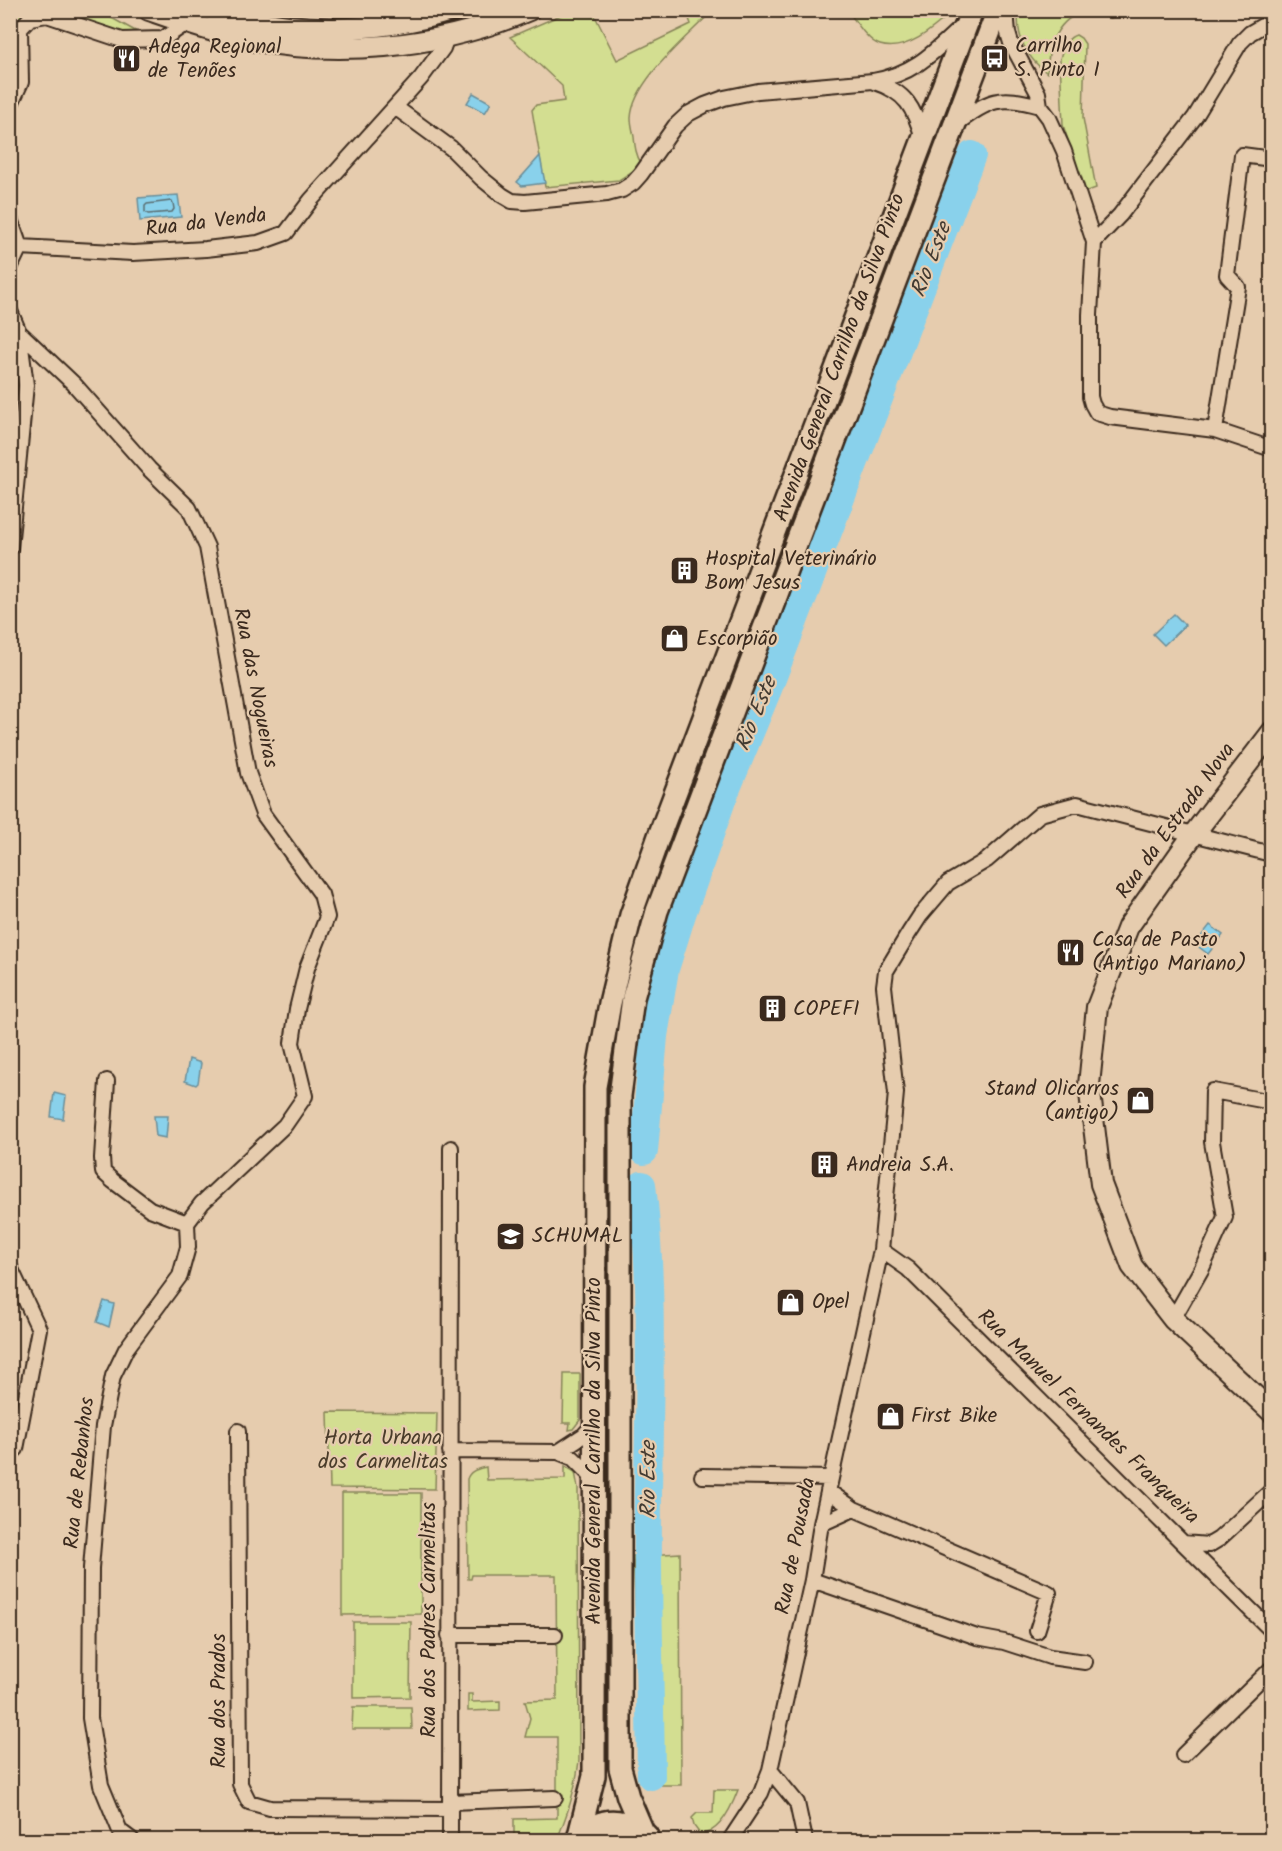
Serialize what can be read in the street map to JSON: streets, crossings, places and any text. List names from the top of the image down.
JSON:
{
  "streets": {
    "main road": ["Avenida General Carrilho da Silva Pinto", "Rua da Estrada Nova"],
    "street": [
      "Rua da Venda",
      "Rua das Nogueiras",
      "Rua Manuel Fernandes Franqueira",
      "Rua de Rebanhos",
      "Rua de Pousada",
      "Rua dos Padres Carmelitas",
      "Rua dos Prados"
    ]
  },
  "crossings": [
    ["Rua das Nogueiras", "Rua de Rebanhos"],
    ["Rua da Estrada Nova", "Rua de Pousada"],
    ["Rua Manuel Fernandes Franqueira", "Rua de Pousada"],
    ["Rua dos Padres Carmelitas", "Rua dos Prados"]
  ],
  "water": ["Rio Este"],
  "parks": ["Horta Urbana dos Carmelitas"],
  "places": {
    "bus stop": ["Carrilho S. Pinto I"],
    "restaurant": ["Adega Regional de Tenões", "Casa de Pasto (Antigo Mariano)"],
    "building": ["Hospital Veterinário Bom Jesus", "COPEFI", "Andreia S.A."],
    "shop": [
      "Escorpião",
      "Stand Olicarros (antigo)",
      "Opel",
      "First Bike"
    ],
    "school or university": ["SCHUMAL"]
  }
}
